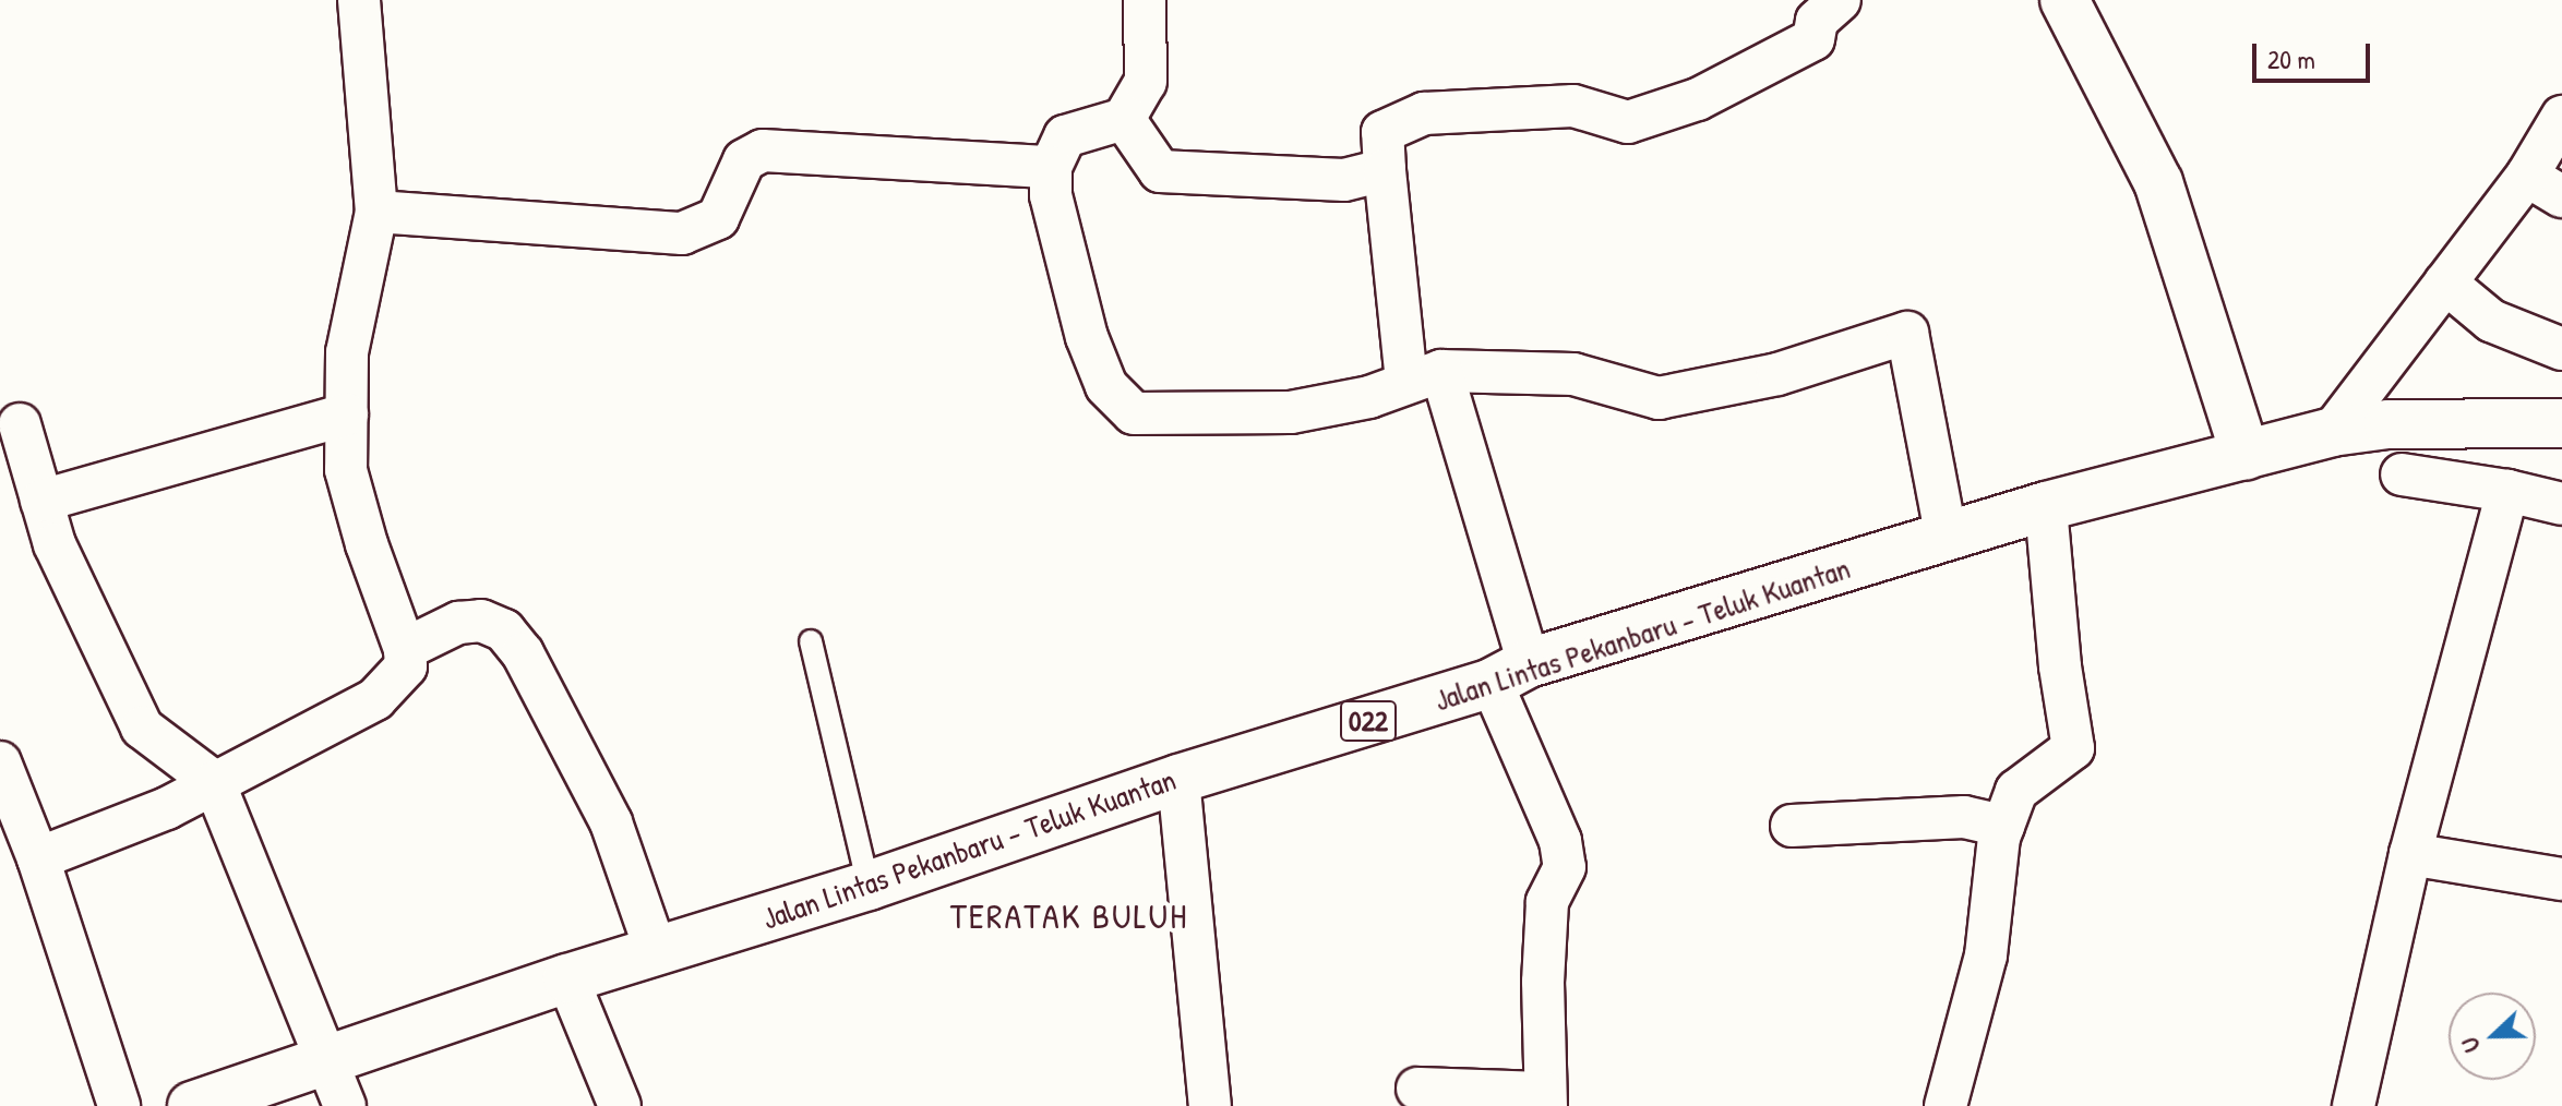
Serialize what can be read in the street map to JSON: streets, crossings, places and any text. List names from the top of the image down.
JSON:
{
  "streets": {
    "main road": ["Jalan Lintas Pekanbaru - Teluk Kuantan", "022"]
  },
  "districts": ["TERATAK BULUH"],
  "scale_bar": "20 m",
  "north": "left"
}
